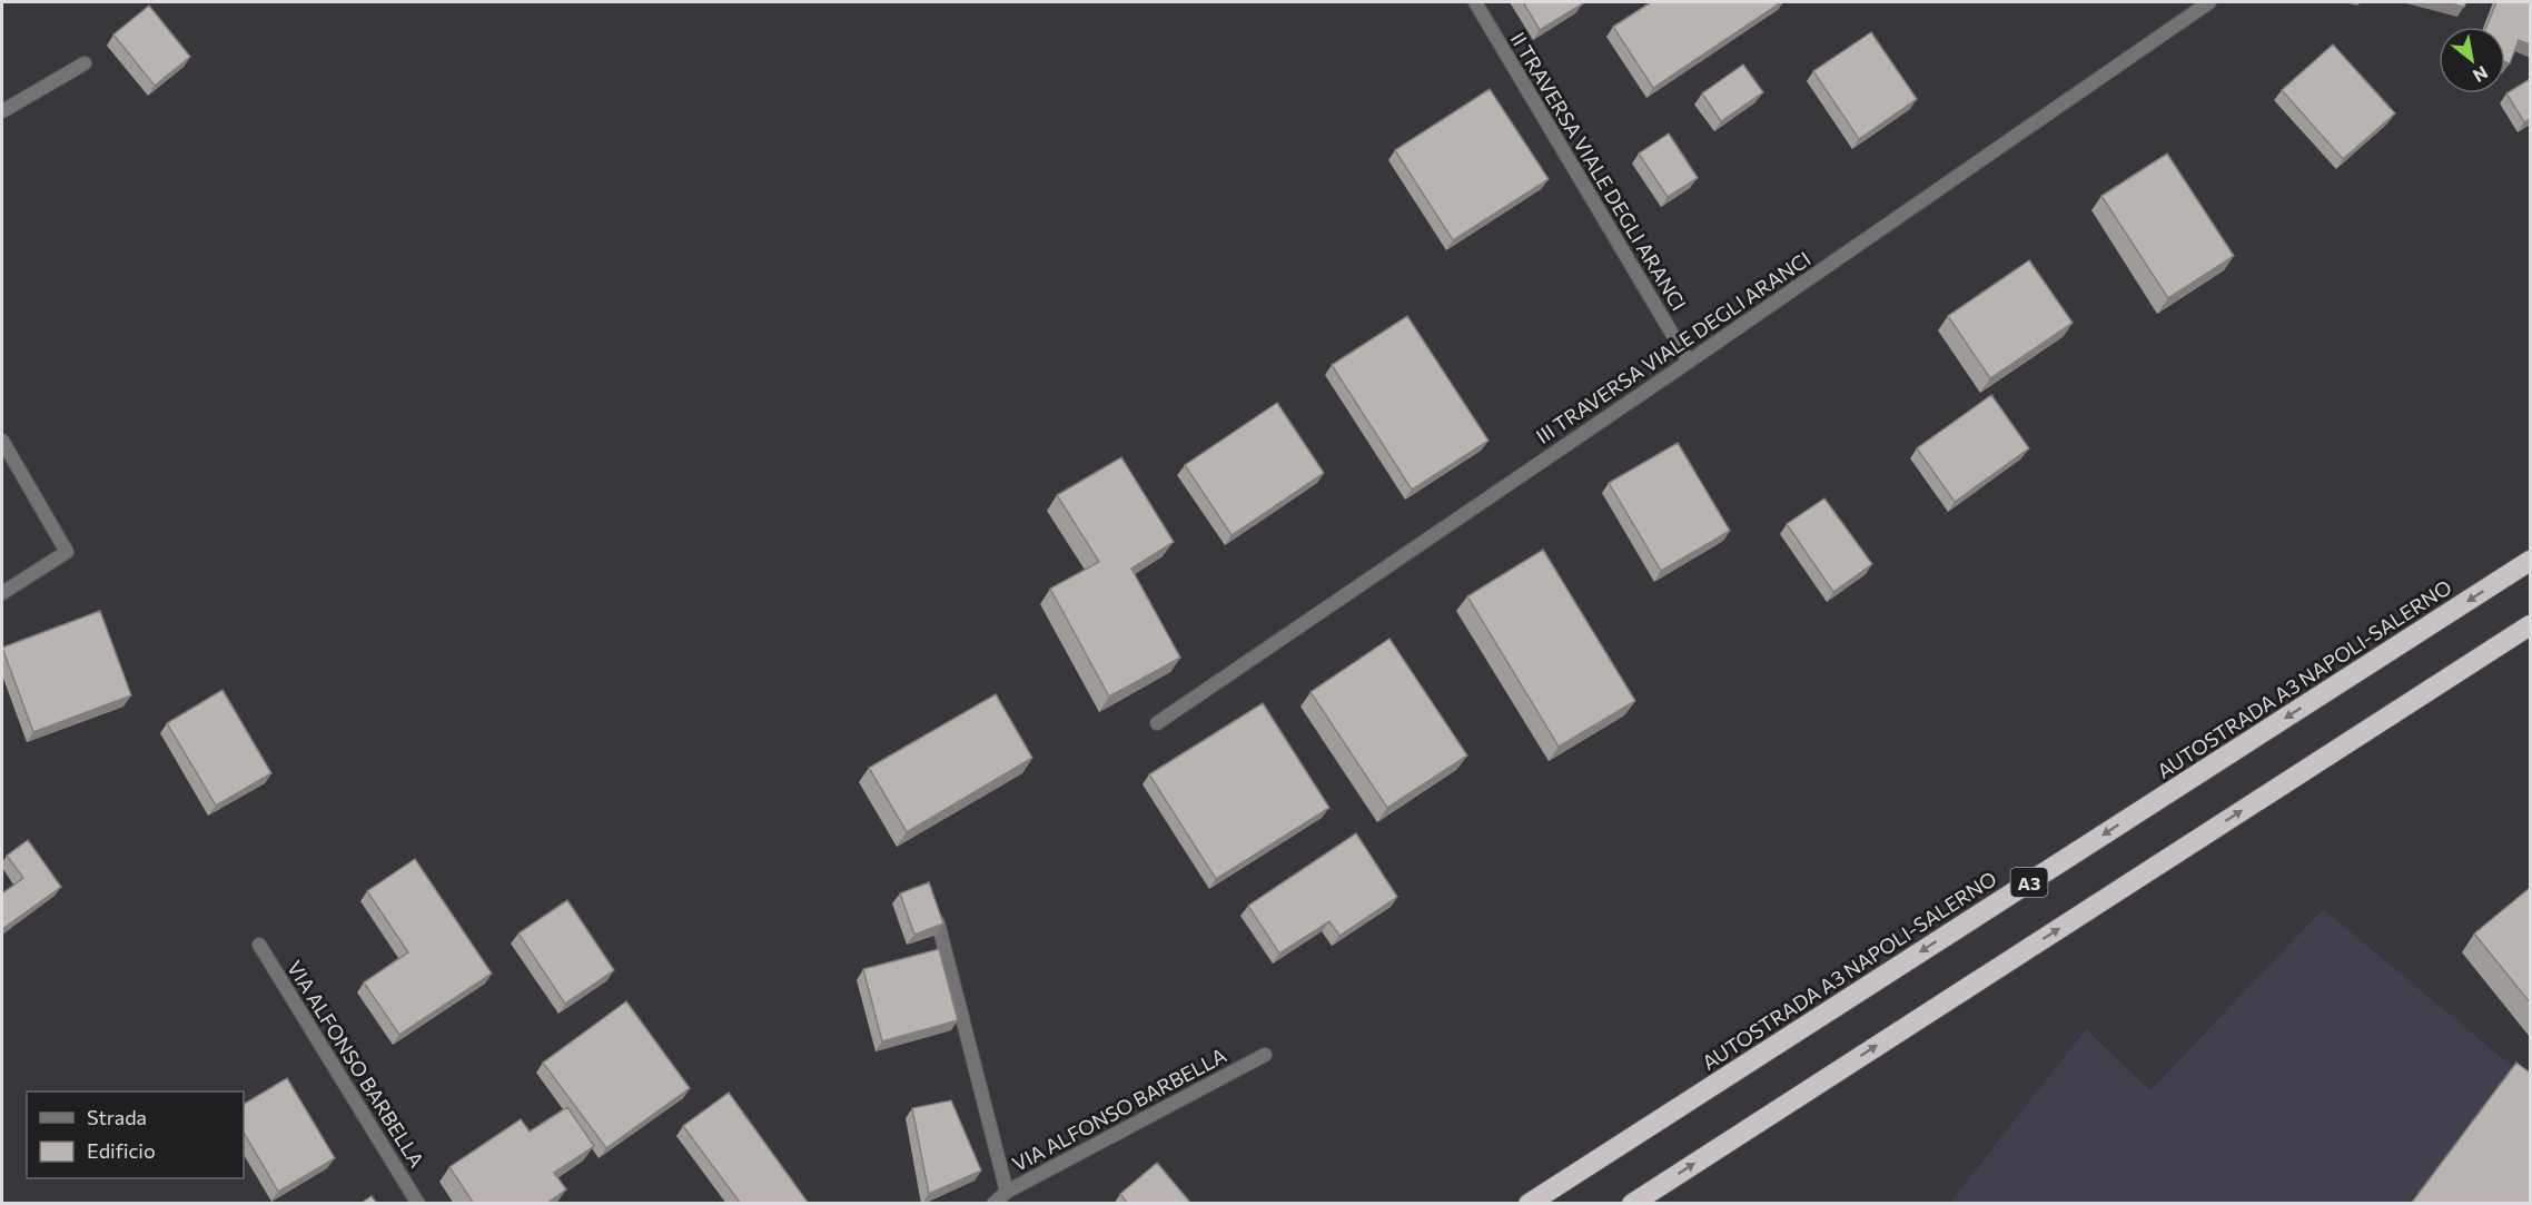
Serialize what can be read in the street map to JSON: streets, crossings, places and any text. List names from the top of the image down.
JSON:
{
  "streets": {
    "highway": ["AUTOSTRADA A3 NAPOLI-SALERNO", "A3"],
    "street": ["II TRAVERSA VIALE DEGLI ARANCI", "III TRAVERSA VIALE DEGLI ARANCI", "VIA ALFONSO BARBELLA"]
  },
  "crossings": [
    ["II TRAVERSA VIALE DEGLI ARANCI", "III TRAVERSA VIALE DEGLI ARANCI"]
  ],
  "legend": ["Strada", "Edificio"],
  "north": "bottom right"
}
